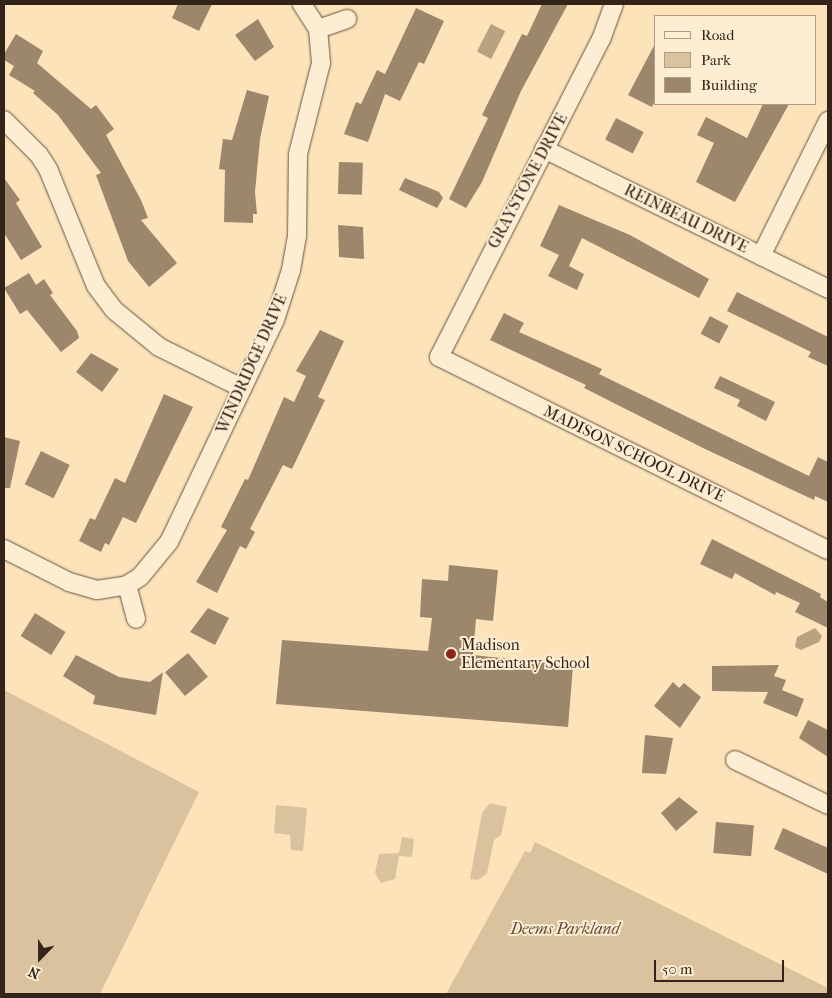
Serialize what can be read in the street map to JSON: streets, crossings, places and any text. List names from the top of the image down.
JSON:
{
  "streets": {
    "street": [
      "GRAYSTONE DRIVE",
      "REINBEAU DRIVE",
      "WINDRIDGE DRIVE",
      "MADISON SCHOOL DRIVE"
    ]
  },
  "crossings": [
    ["GRAYSTONE DRIVE", "REINBEAU DRIVE"],
    ["GRAYSTONE DRIVE", "MADISON SCHOOL DRIVE"]
  ],
  "parks": ["Deems Parkland"],
  "places": ["Madison Elementary School"],
  "legend": ["Road", "Park", "Building"],
  "scale_bar": "50 m",
  "north": "bottom"
}
